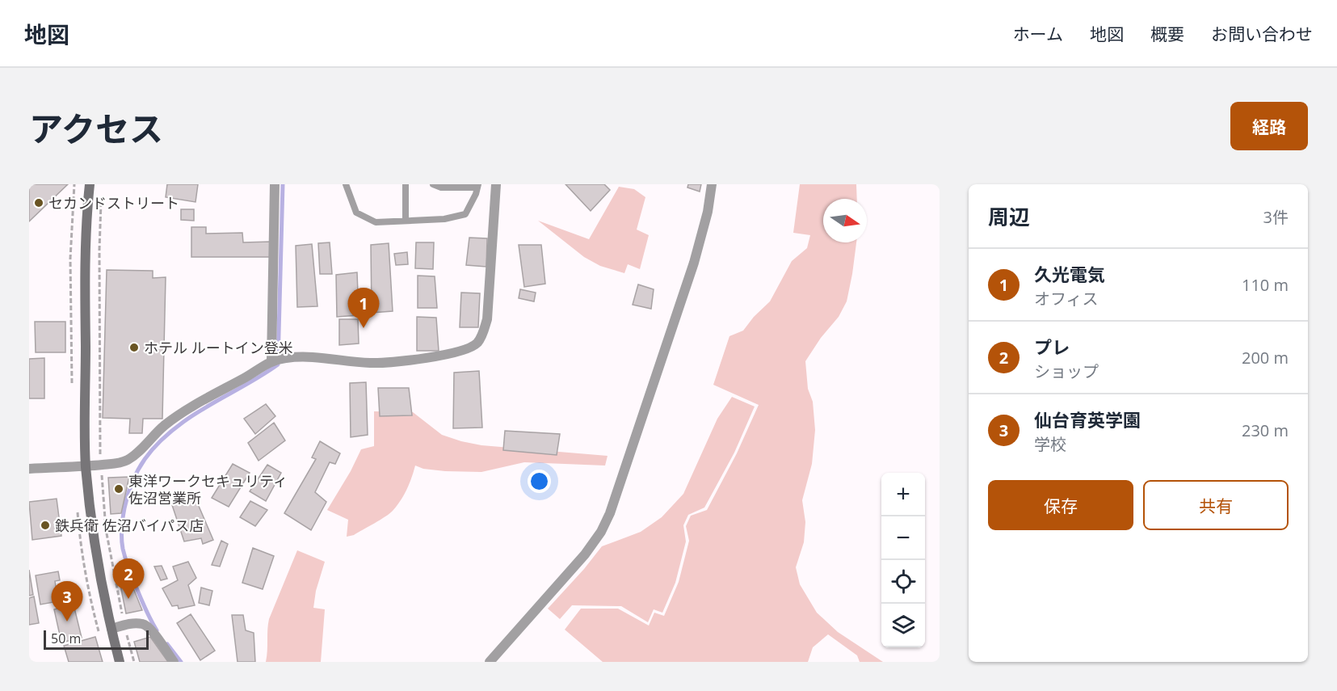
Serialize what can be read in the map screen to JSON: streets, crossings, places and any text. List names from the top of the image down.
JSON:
{
  "places": [
    "セカンドストリート",
    "ホテル ルートイン登米",
    "東洋ワークセキュリティ 佐沼営業所",
    "鉄兵衛 佐沼バイパス店"
  ],
  "scale_bar": "50 m",
  "north": "right",
  "page": {
    "header": "地図",
    "nav": [
      "ホーム",
      "地図",
      "概要",
      "お問い合わせ"
    ],
    "title": "アクセス",
    "buttons": [
      "経路",
      ["保存", "共有"]
    ],
    "heading": ["周辺", "3件"],
    "list": [
      {
        "mark": "1",
        "name": "久光電気",
        "note": "オフィス",
        "value": "110 m"
      },
      {
        "mark": "2",
        "name": "プレ",
        "note": "ショップ",
        "value": "200 m"
      },
      {
        "mark": "3",
        "name": "仙台育英学園",
        "note": "学校",
        "value": "230 m"
      }
    ],
    "pins": ["1", "2", "3"],
    "map_buttons": ["+", "−"],
    "scale": "50 m"
  }
}
